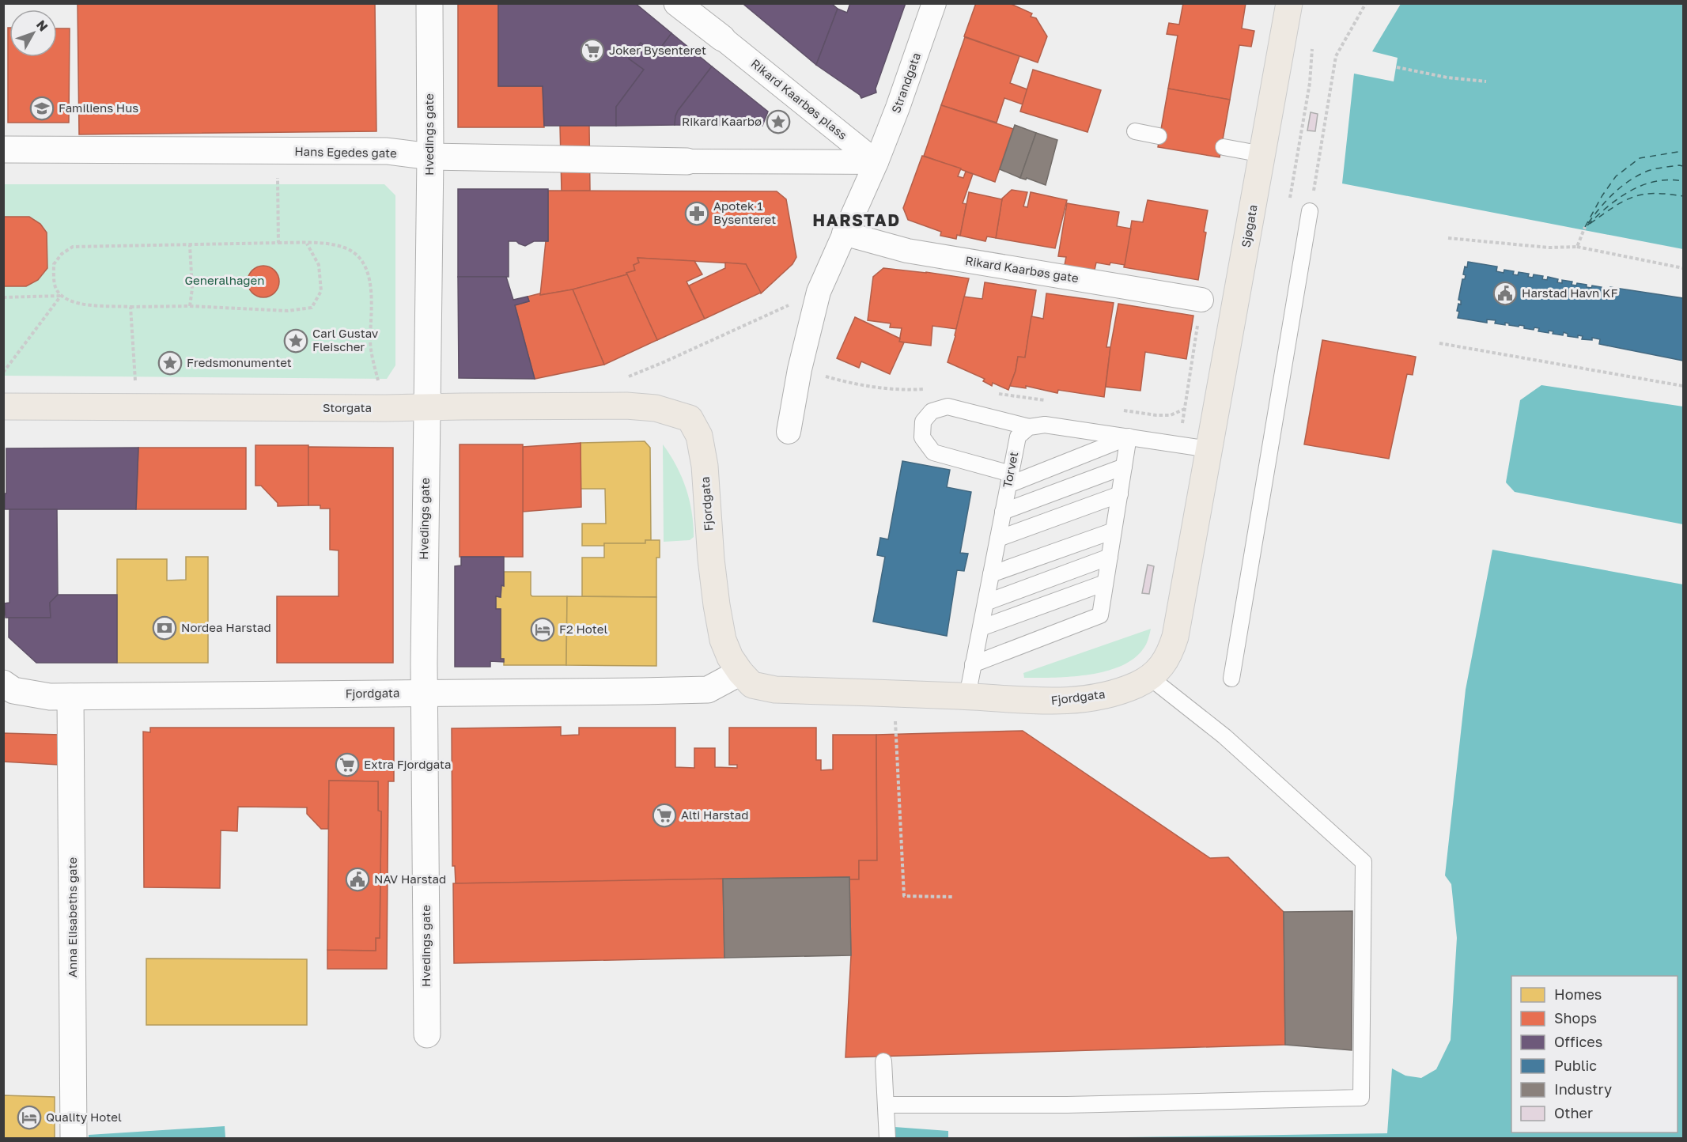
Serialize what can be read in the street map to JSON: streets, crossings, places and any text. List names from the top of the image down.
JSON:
{
  "streets": {
    "highway": ["Sjøgata", "Storgata", "Fjordgata"],
    "street": [
      "Strandgata",
      "Rikard Kaarbøs plass",
      "Hvedings gate",
      "Hans Egedes gate",
      "Rikard Kaarbøs gate",
      "Anna Elisabeths gate"
    ],
    "lane": ["Torvet"]
  },
  "crossings": [
    ["Strandgata", "Rikard Kaarbøs plass"],
    ["Hvedings gate", "Hans Egedes gate"],
    ["Hvedings gate", "Storgata"],
    ["Hvedings gate", "Fjordgata"],
    ["Sjøgata", "Fjordgata"],
    ["Storgata", "Fjordgata"],
    ["Torvet", "Fjordgata"],
    ["Fjordgata", "Anna Elisabeths gate"]
  ],
  "districts": ["HARSTAD"],
  "parks": ["Generalhagen"],
  "places": {
    "supermarket": ["Joker Bysenteret", "Extra Fjordgata", "Alti Harstad"],
    "school or university": ["Familiens Hus"],
    "place": ["Rikard Kaarbø", "Carl Gustav Fleischer", "Fredsmonumentet"],
    "pharmacy": ["Apotek 1 Bysenteret"],
    "public building": ["Harstad Havn KF", "NAV Harstad"],
    "bank": ["Nordea Harstad"],
    "hotel": ["F2 Hotel", "Quality Hotel"]
  },
  "legend": [
    "Homes",
    "Shops",
    "Offices",
    "Public",
    "Industry",
    "Other"
  ],
  "north": "top right"
}
